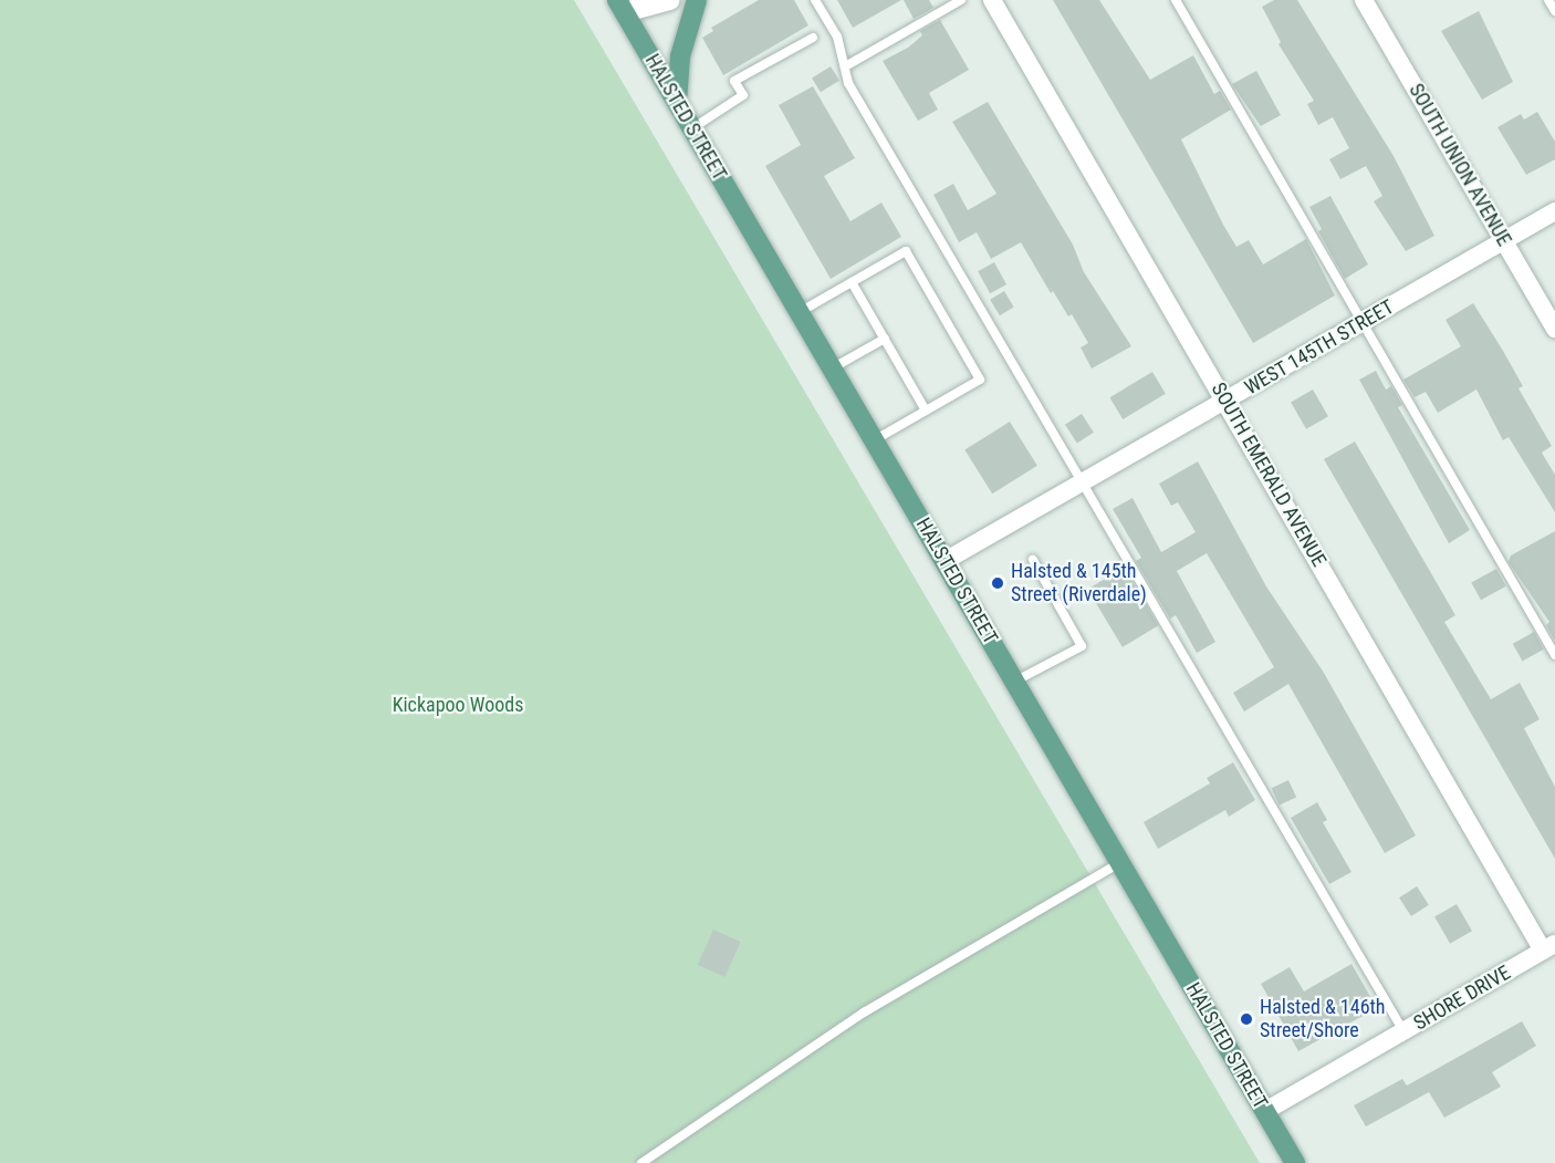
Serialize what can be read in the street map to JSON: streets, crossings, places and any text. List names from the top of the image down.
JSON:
{
  "streets": {
    "main road": ["HALSTED STREET"],
    "street": [
      "SOUTH UNION AVENUE",
      "WEST 145TH STREET",
      "SOUTH EMERALD AVENUE",
      "SHORE DRIVE"
    ]
  },
  "crossings": [
    ["HALSTED STREET", "WEST 145TH STREET"],
    ["HALSTED STREET", "SHORE DRIVE"],
    ["SOUTH UNION AVENUE", "WEST 145TH STREET"],
    ["WEST 145TH STREET", "SOUTH EMERALD AVENUE"],
    ["SOUTH EMERALD AVENUE", "SHORE DRIVE"]
  ],
  "parks": ["Kickapoo Woods"],
  "places": ["Halsted & 145th Street (Riverdale)", "Halsted & 146th Street/Shore"]
}
